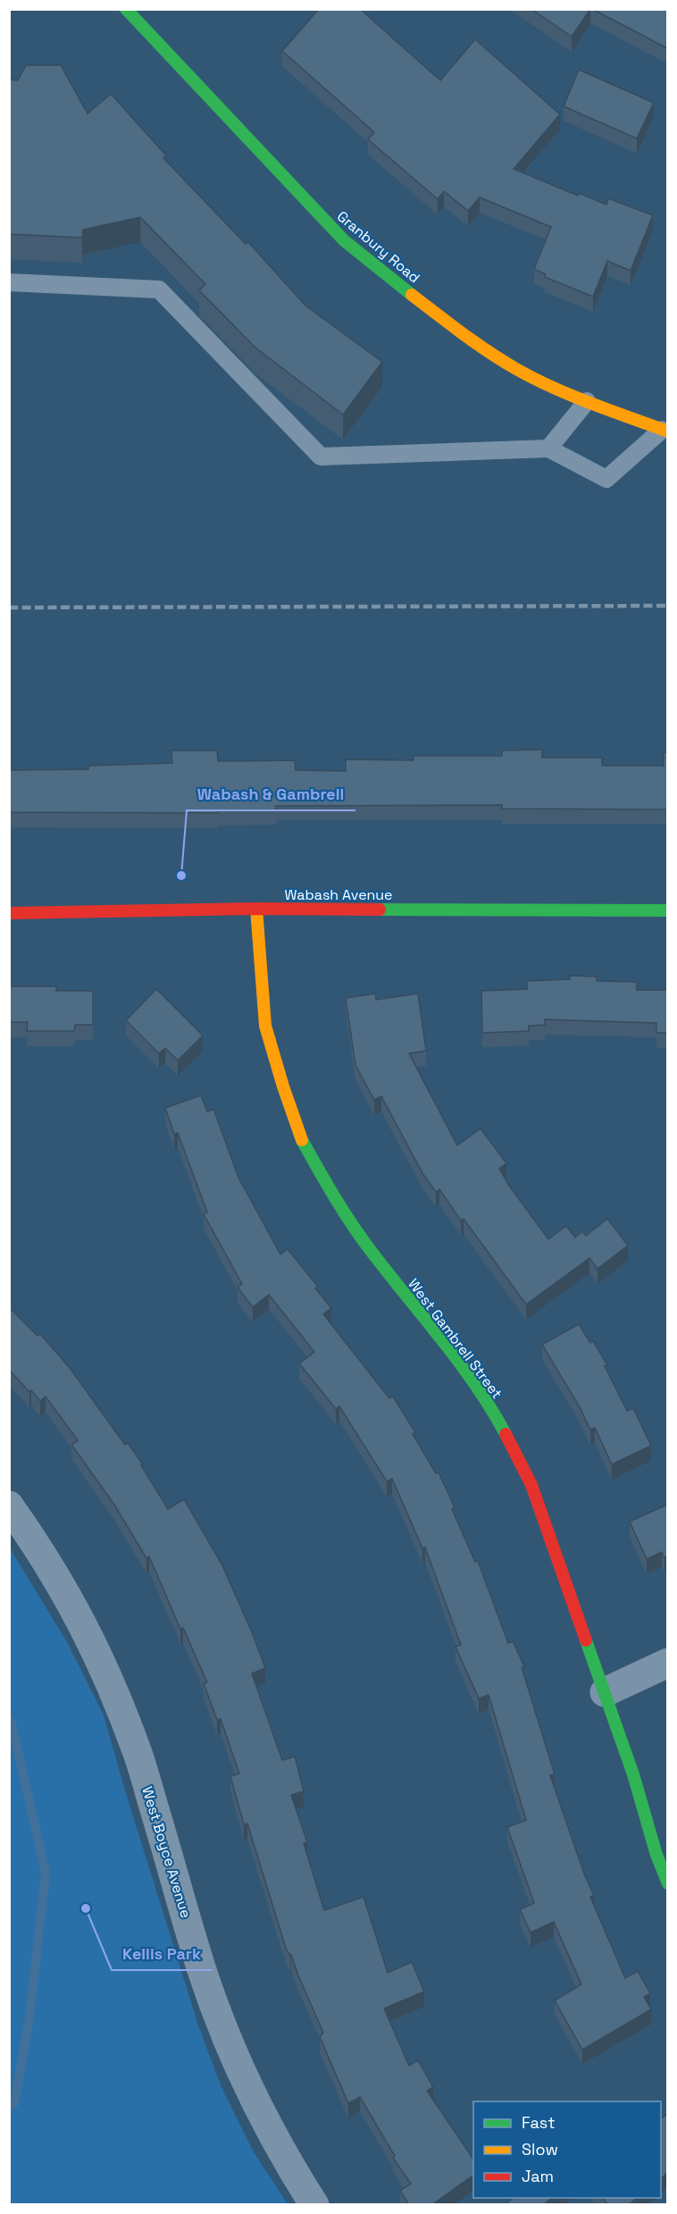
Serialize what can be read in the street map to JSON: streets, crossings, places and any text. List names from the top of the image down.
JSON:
{
  "streets": {
    "street": [
      "Granbury Road",
      "Wabash Avenue",
      "West Gambrell Street",
      "West Boyce Avenue"
    ]
  },
  "crossings": [
    ["Wabash Avenue", "West Gambrell Street"]
  ],
  "places": ["Wabash & Gambrell", "Kellis Park"],
  "legend": ["Fast", "Slow", "Jam"]
}
